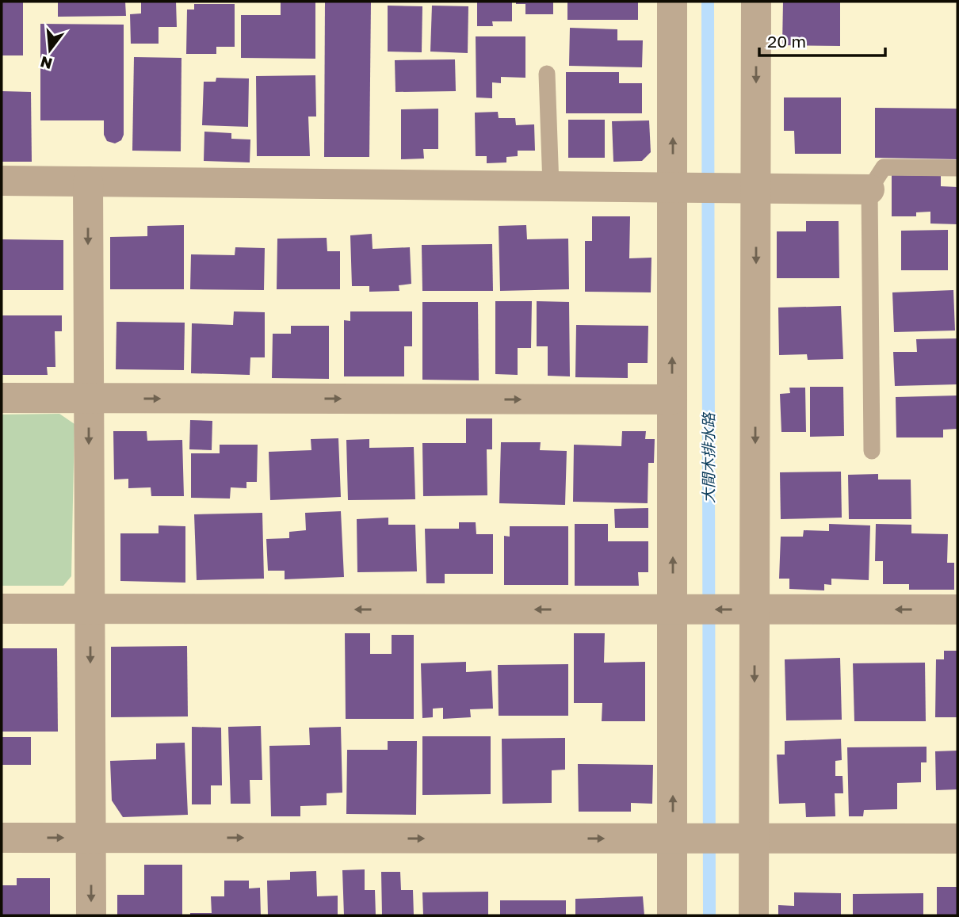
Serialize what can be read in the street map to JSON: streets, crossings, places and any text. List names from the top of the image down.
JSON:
{
  "water": ["大間木排水路"],
  "scale_bar": "20 m",
  "north": "bottom"
}
